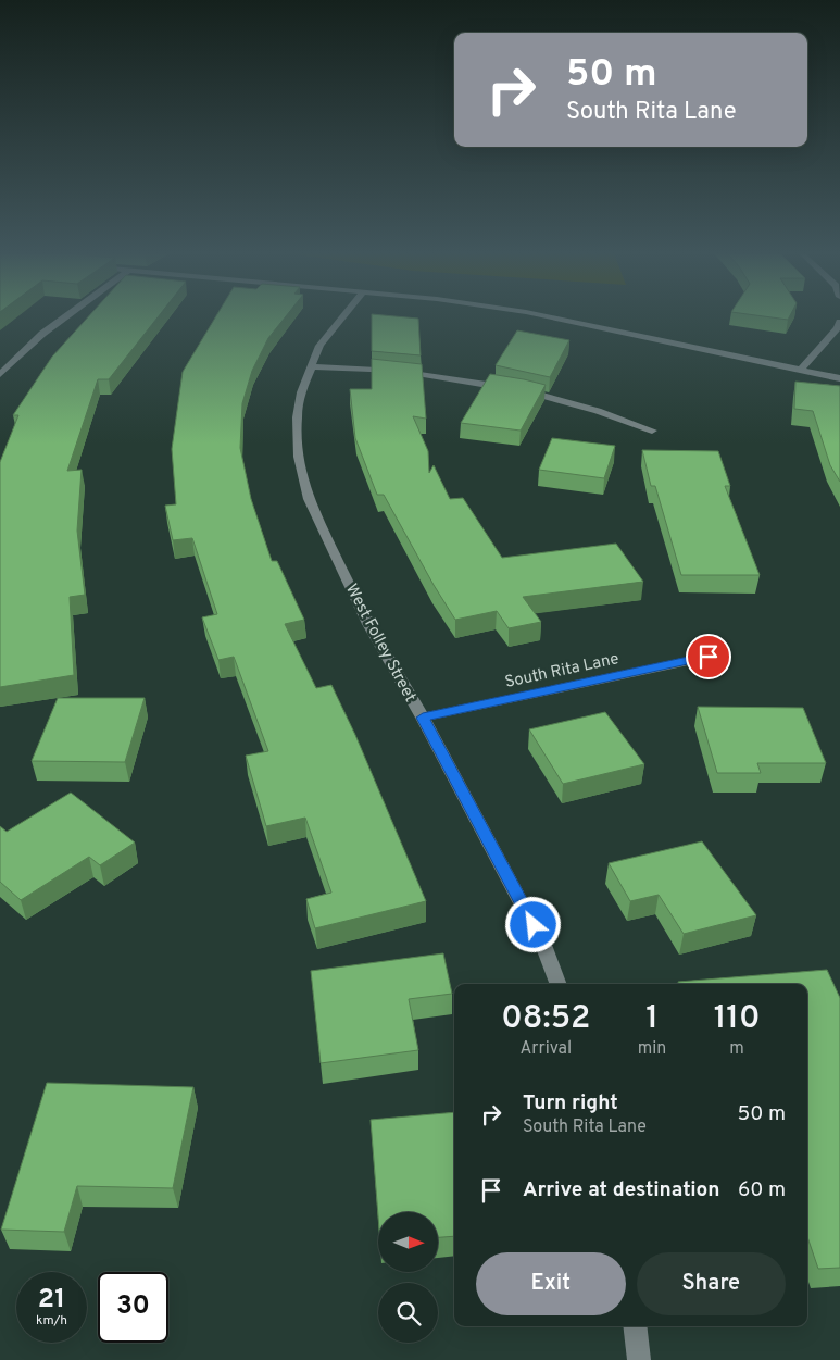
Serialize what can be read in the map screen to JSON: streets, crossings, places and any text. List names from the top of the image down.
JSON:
{
  "streets": {
    "street": ["West Folley Street", "South Rita Lane"]
  },
  "crossings": [
    ["West Folley Street", "South Rita Lane"]
  ],
  "north": "right",
  "page": {
    "turn": ["50 m", "South Rita Lane"],
    "eta": [
      "08:52",
      "Arrival",
      "1",
      "min",
      "110",
      "m"
    ],
    "list": [
      {
        "name": "Turn right",
        "note": "South Rita Lane",
        "value": "50 m"
      },
      {
        "name": "Arrive at destination",
        "value": "60 m"
      }
    ],
    "buttons": ["Exit", "Share"],
    "speed": "21 km/h",
    "limit": "30"
  }
}
